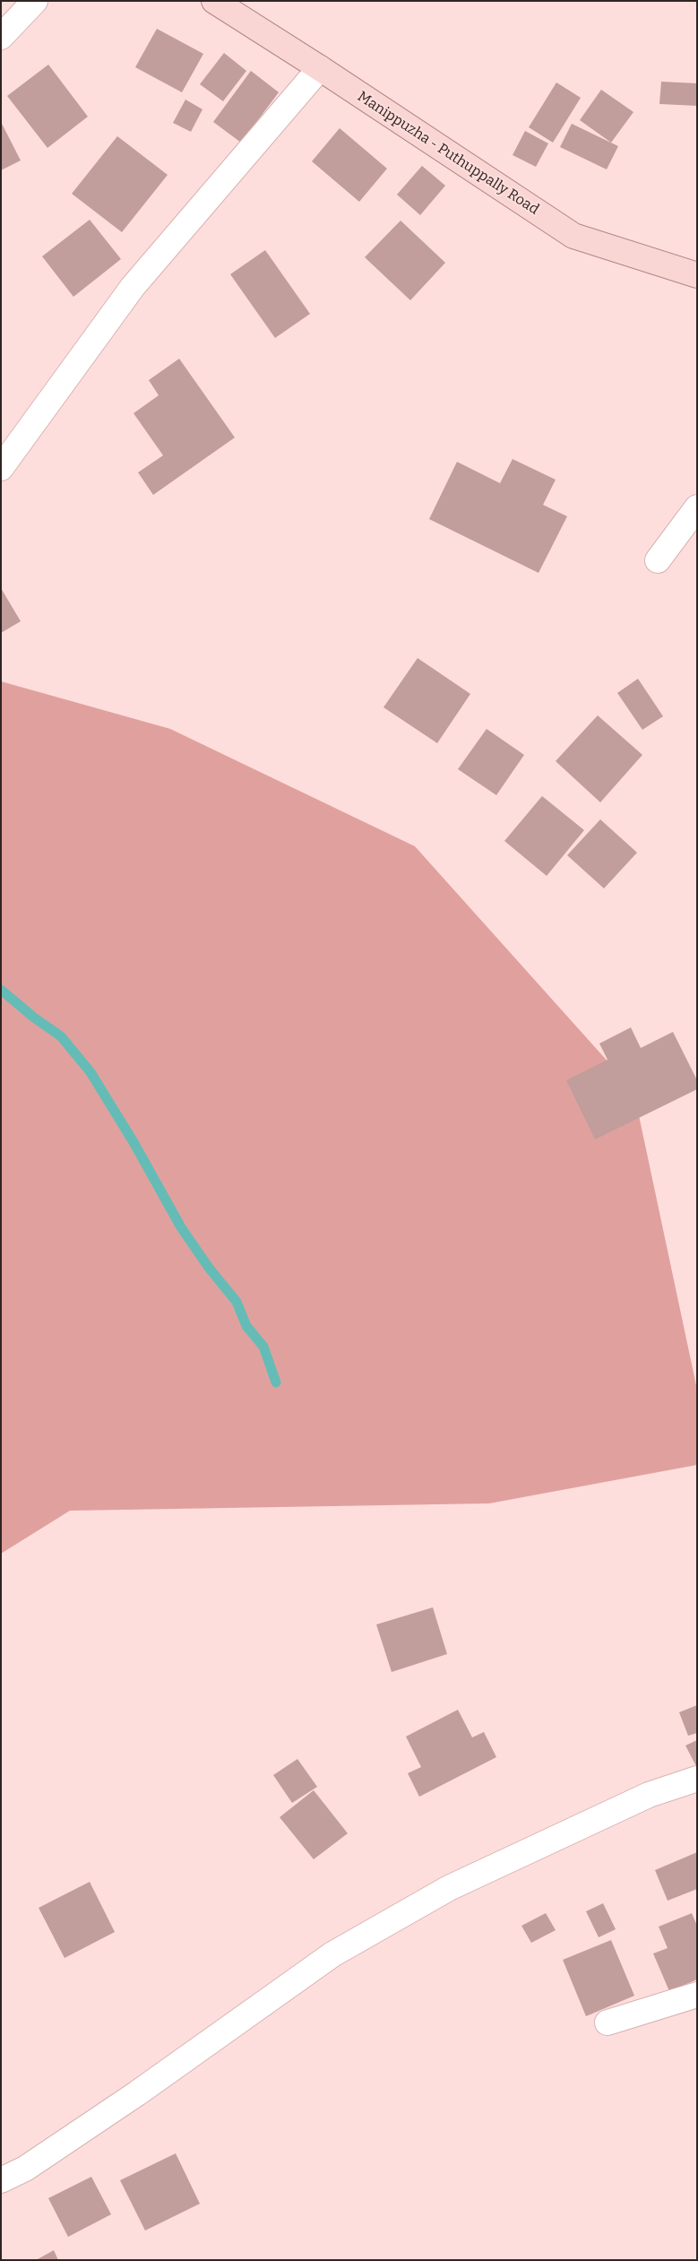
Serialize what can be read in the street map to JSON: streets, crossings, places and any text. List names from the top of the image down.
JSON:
{
  "streets": {
    "main road": ["Manippuzha - Puthuppally Road"]
  }
}
